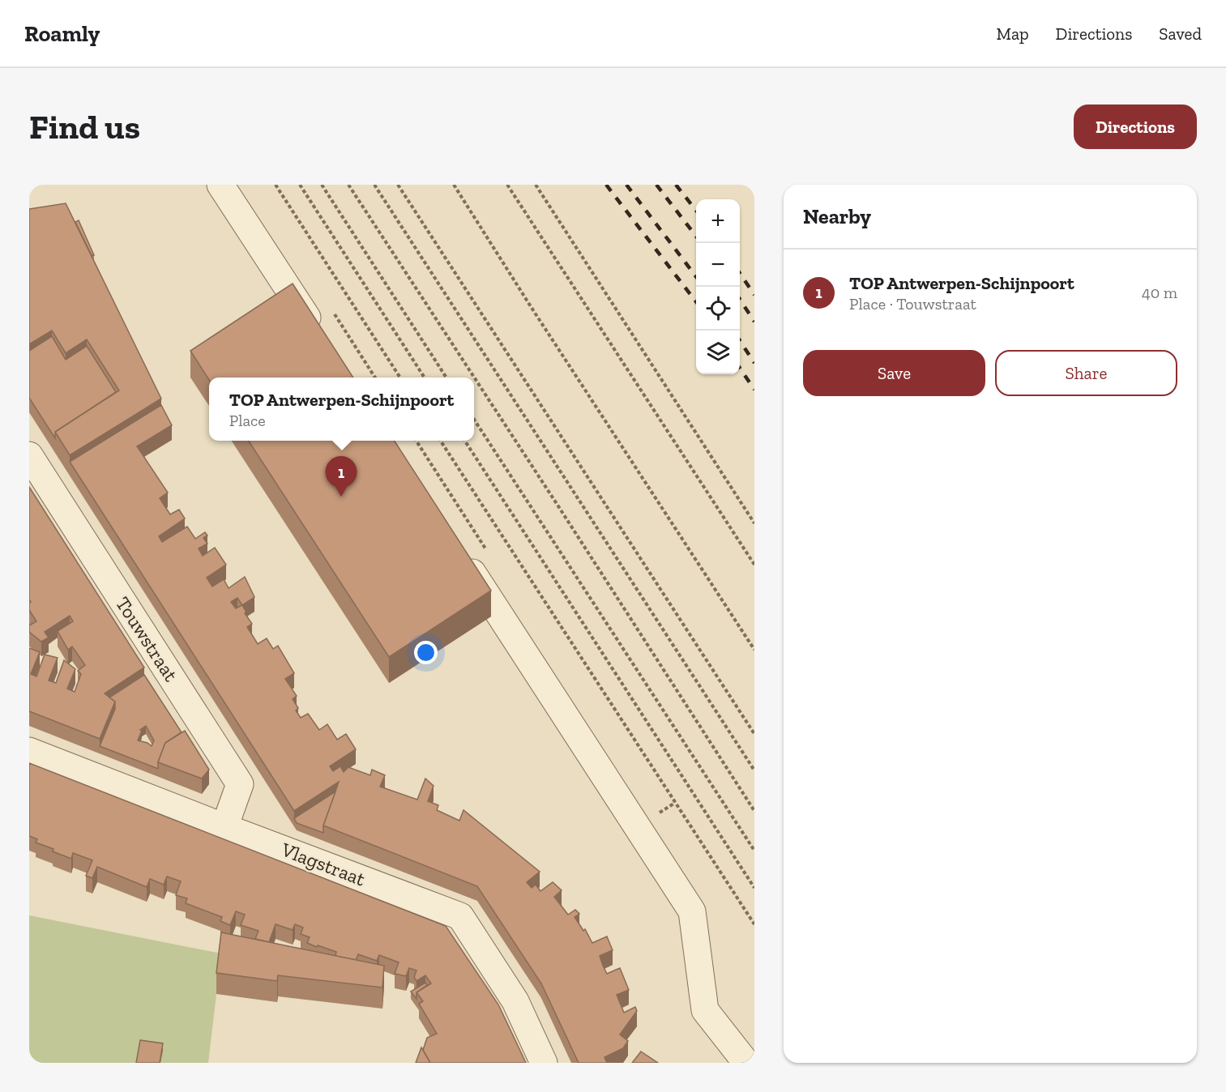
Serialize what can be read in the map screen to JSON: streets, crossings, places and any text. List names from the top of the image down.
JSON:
{
  "streets": {
    "street": ["Touwstraat", "Vlagstraat"]
  },
  "crossings": [
    ["Touwstraat", "Vlagstraat"]
  ],
  "page": {
    "header": "Roamly",
    "nav": ["Map", "Directions", "Saved"],
    "buttons": [
      "Directions",
      ["Save", "Share"]
    ],
    "title": "Find us",
    "heading": "Nearby",
    "map_buttons": ["+", "−"],
    "list": [
      {
        "mark": "1",
        "name": "TOP Antwerpen-Schijnpoort",
        "note": "Place · Touwstraat",
        "value": "40 m"
      }
    ],
    "popup": ["TOP Antwerpen-Schijnpoort", "Place"],
    "pins": "1"
  }
}
